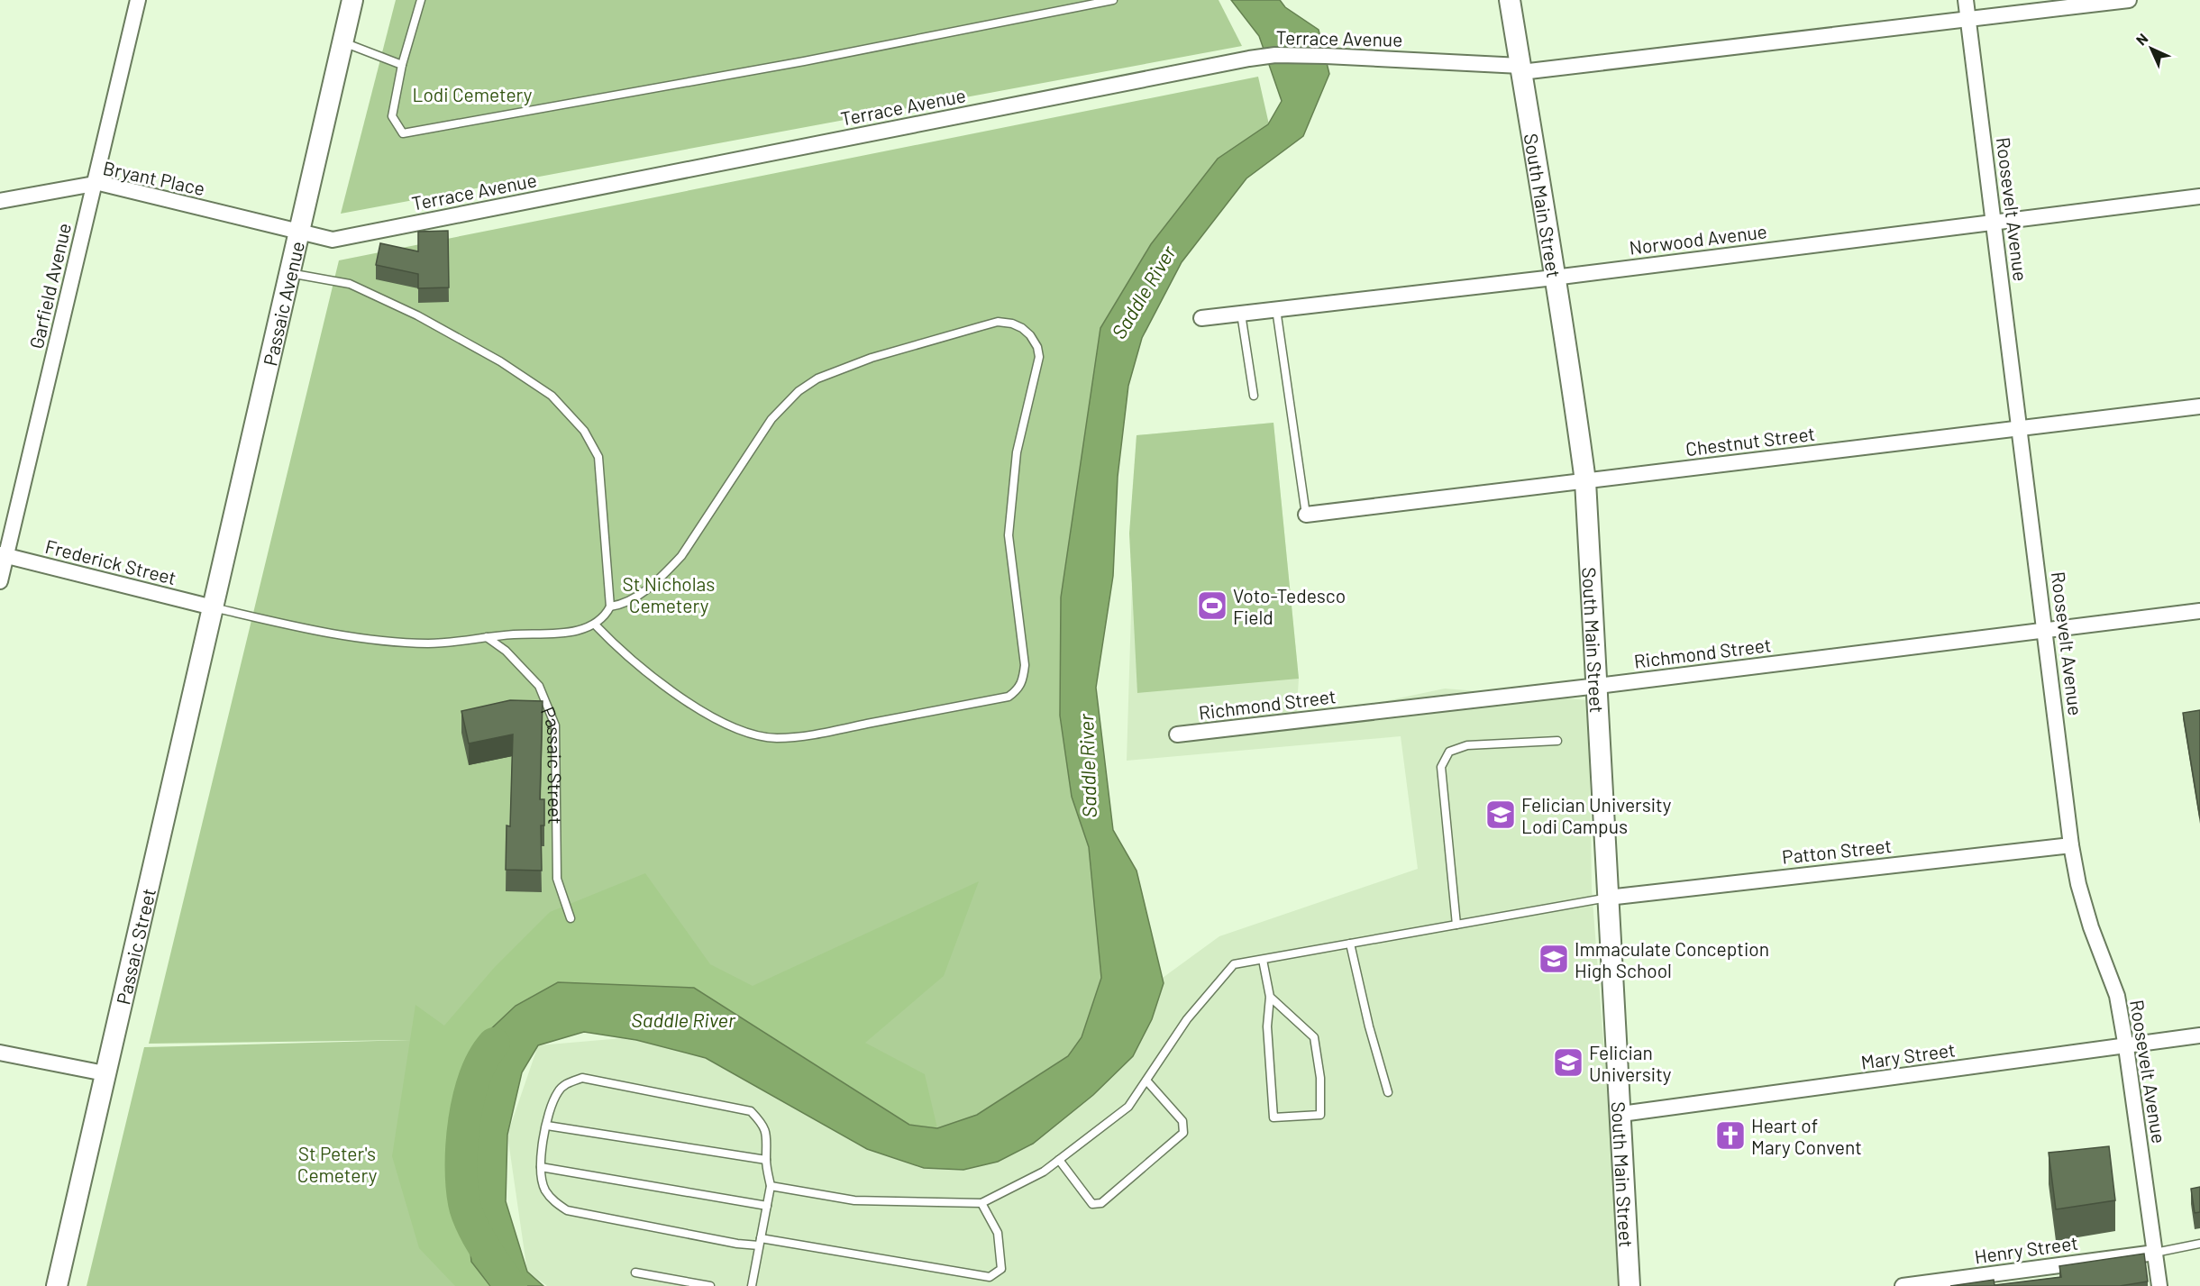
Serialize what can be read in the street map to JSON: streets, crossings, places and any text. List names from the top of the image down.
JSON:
{
  "streets": {
    "main road": ["South Main Street", "Passaic Avenue", "Passaic Street"],
    "street": [
      "Terrace Avenue",
      "Bryant Place",
      "Roosevelt Avenue",
      "Norwood Avenue",
      "Garfield Avenue",
      "Chestnut Street",
      "Frederick Street",
      "Richmond Street",
      "Patton Street",
      "Mary Street",
      "Henry Street"
    ]
  },
  "crossings": [
    ["Terrace Avenue", "Bryant Place"],
    ["Terrace Avenue", "South Main Street"],
    ["Terrace Avenue", "Roosevelt Avenue"],
    ["Terrace Avenue", "Passaic Avenue"],
    ["Bryant Place", "Garfield Avenue"],
    ["Bryant Place", "Passaic Avenue"],
    ["South Main Street", "Norwood Avenue"],
    ["South Main Street", "Chestnut Street"],
    ["South Main Street", "Richmond Street"],
    ["South Main Street", "Patton Street"],
    ["South Main Street", "Mary Street"],
    ["Roosevelt Avenue", "Norwood Avenue"],
    ["Roosevelt Avenue", "Chestnut Street"],
    ["Roosevelt Avenue", "Richmond Street"],
    ["Roosevelt Avenue", "Patton Street"],
    ["Roosevelt Avenue", "Mary Street"],
    ["Roosevelt Avenue", "Henry Street"],
    ["Garfield Avenue", "Frederick Street"],
    ["Passaic Avenue", "Frederick Street"],
    ["Passaic Avenue", "Passaic Street"],
    ["Frederick Street", "Passaic Street"]
  ],
  "water": ["Saddle River"],
  "parks": ["Lodi Cemetery", "St Nicholas Cemetery", "St Peter's Cemetery"],
  "places": {
    "sports": ["Voto-Tedesco Field"],
    "school or university": ["Felician University Lodi Campus", "Immaculate Conception High School", "Felician University"],
    "church": ["Heart of Mary Convent"]
  },
  "north": "top left"
}
